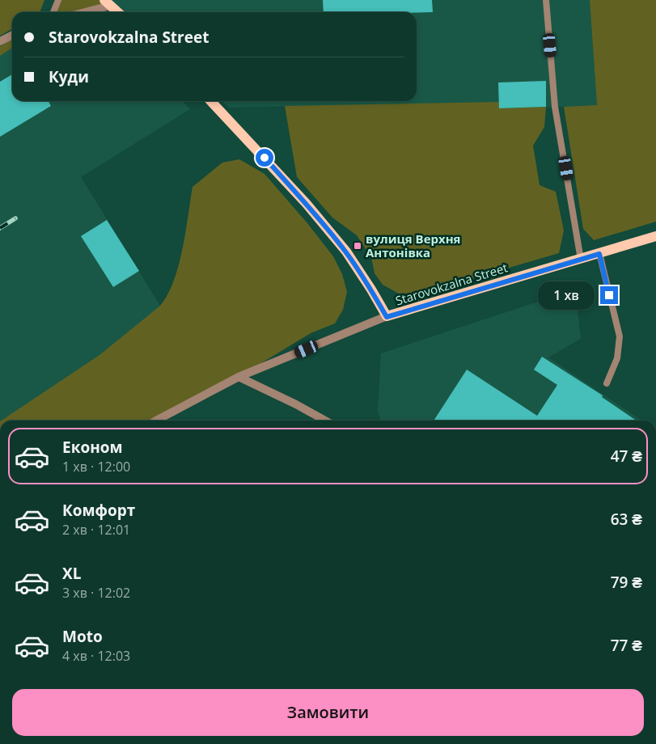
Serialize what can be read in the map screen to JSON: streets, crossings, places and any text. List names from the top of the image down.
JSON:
{
  "streets": {
    "main road": ["Starovokzalna Street"]
  },
  "places": {
    "transit": ["вулиця Верхня Антонівка"]
  },
  "page": {
    "banner": ["Starovokzalna Street", "Куди"],
    "bubble": "1 хв",
    "list": [
      {
        "name": "Економ",
        "note": "1 хв · 12:00",
        "value": "47 ₴"
      },
      {
        "name": "Комфорт",
        "note": "2 хв · 12:01",
        "value": "63 ₴"
      },
      {
        "name": "XL",
        "note": "3 хв · 12:02",
        "value": "79 ₴"
      },
      {
        "name": "Moto",
        "note": "4 хв · 12:03",
        "value": "77 ₴"
      }
    ],
    "buttons": "Замовити"
  }
}
